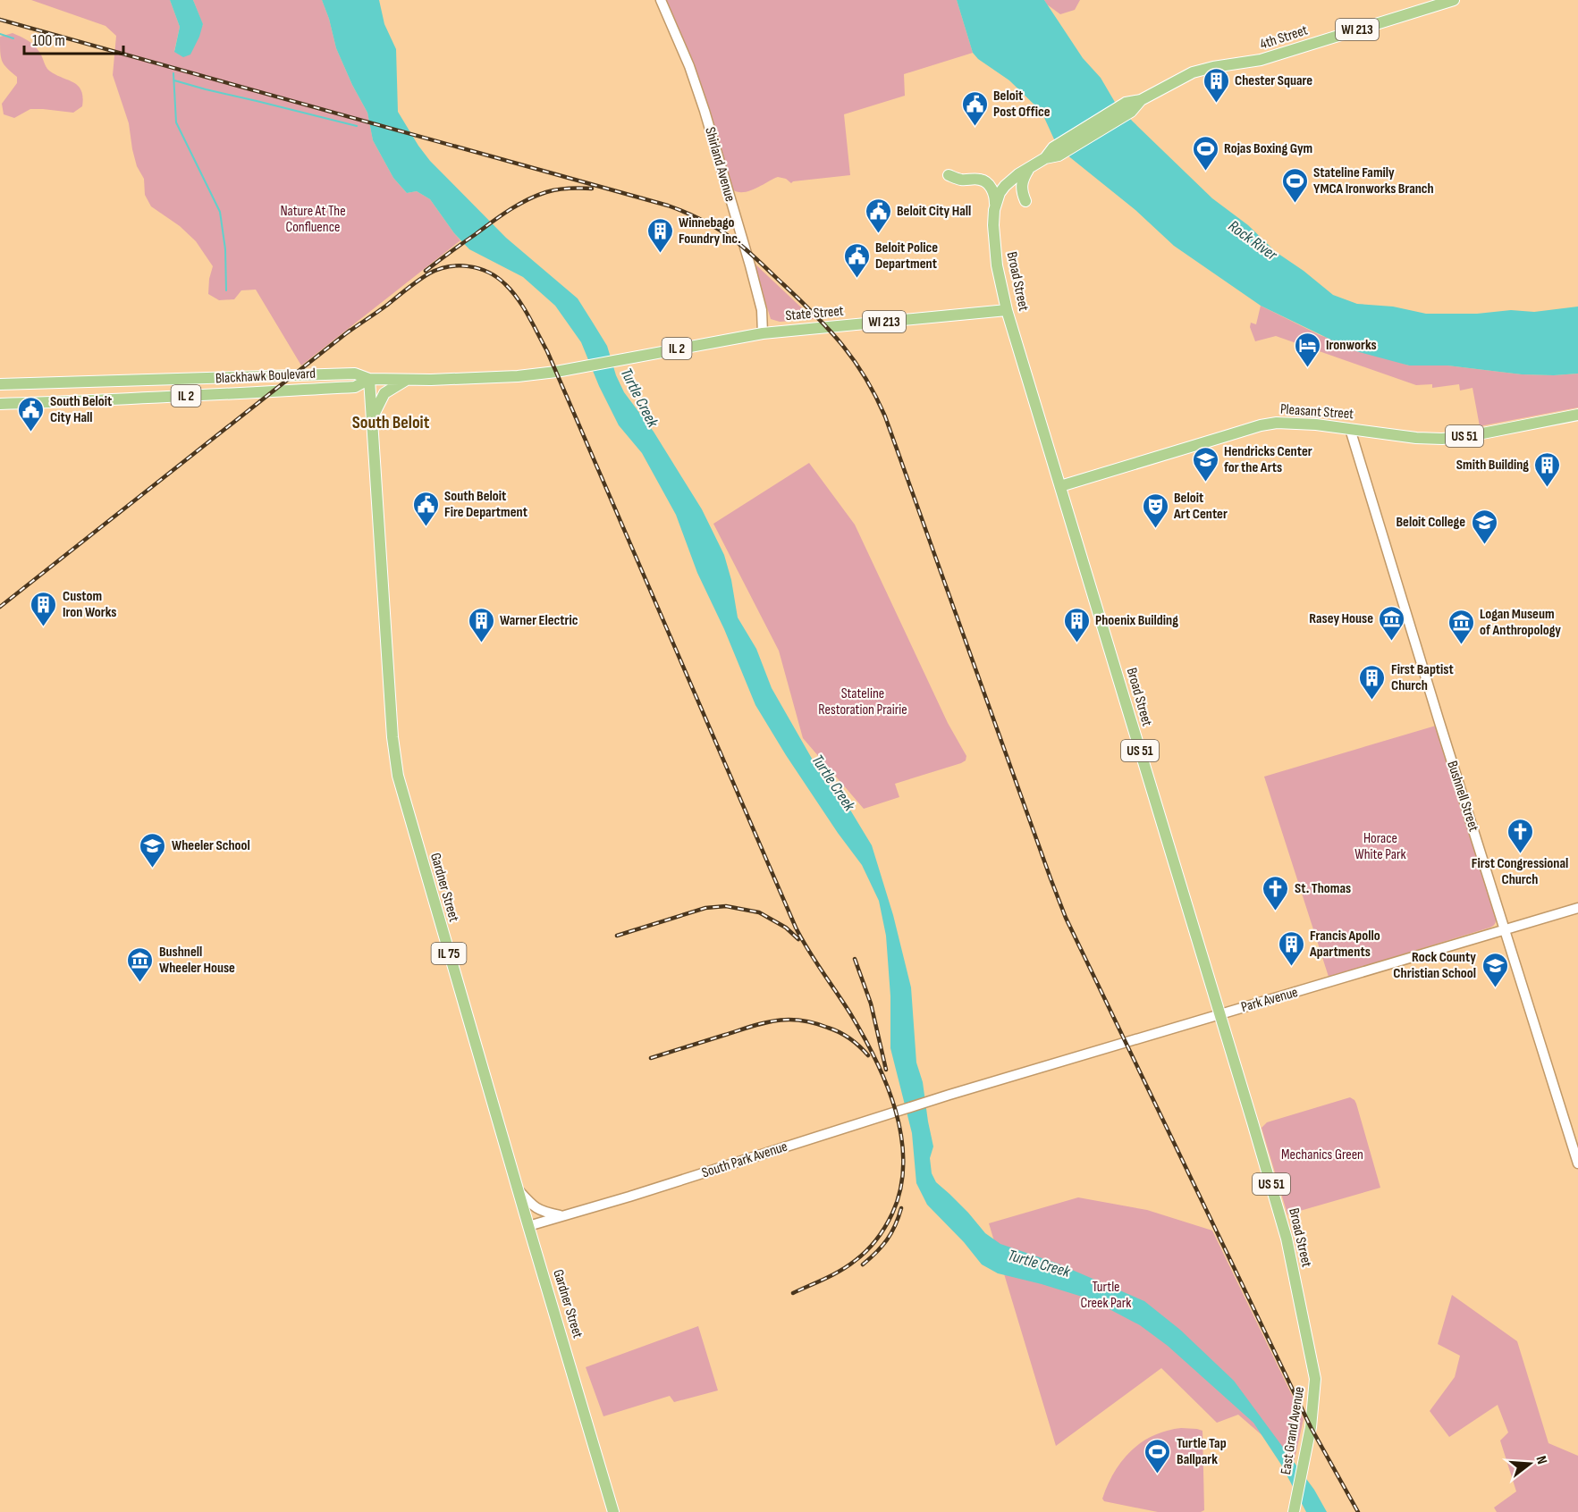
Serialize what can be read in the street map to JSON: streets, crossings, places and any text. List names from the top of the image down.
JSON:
{
  "streets": {
    "main road": [
      "WI 213",
      "4th Street",
      "Broad Street",
      "State Street",
      "IL 2",
      "Blackhawk Boulevard",
      "Pleasant Street",
      "US 51",
      "Gardner Street",
      "IL 75",
      "East Grand Avenue"
    ],
    "street": [
      "Shirland Avenue",
      "Bushnell Street",
      "Park Avenue",
      "South Park Avenue"
    ]
  },
  "crossings": [
    ["4th Street", "Broad Street"],
    ["Shirland Avenue", "State Street"],
    ["Broad Street", "State Street"],
    ["Broad Street", "Pleasant Street"],
    ["Broad Street", "Park Avenue"],
    ["Broad Street", "East Grand Avenue"],
    ["State Street", "Blackhawk Boulevard"],
    ["Blackhawk Boulevard", "Gardner Street"],
    ["Pleasant Street", "Bushnell Street"],
    ["Bushnell Street", "Park Avenue"],
    ["Gardner Street", "South Park Avenue"],
    ["Park Avenue", "South Park Avenue"]
  ],
  "districts": ["South Beloit"],
  "water": ["Rock River", "Turtle Creek"],
  "parks": [
    "Nature At The Confluence",
    "Stateline Restoration Prairie",
    "Horace White Park",
    "Mechanics Green",
    "Turtle Creek Park"
  ],
  "places": {
    "building": [
      "Chester Square",
      "Winnebago Foundry Inc.",
      "Smith Building",
      "Custom Iron Works",
      "Warner Electric",
      "Phoenix Building",
      "First Baptist Church",
      "Francis Apollo Apartments"
    ],
    "public building": [
      "Beloit Post Office",
      "Beloit City Hall",
      "Beloit Police Department",
      "South Beloit City Hall",
      "South Beloit Fire Department"
    ],
    "sports": ["Rojas Boxing Gym", "Stateline Family YMCA Ironworks Branch", "Turtle Tap Ballpark"],
    "hotel": ["Ironworks"],
    "school or university": [
      "Hendricks Center for the Arts",
      "Beloit College",
      "Wheeler School",
      "Rock County Christian School"
    ],
    "theatre": ["Beloit Art Center"],
    "museum": ["Rasey House", "Logan Museum of Anthropology", "Bushnell Wheeler House"],
    "church": ["First Congressional Church", "St. Thomas"]
  },
  "scale_bar": "100 m",
  "north": "right"
}
